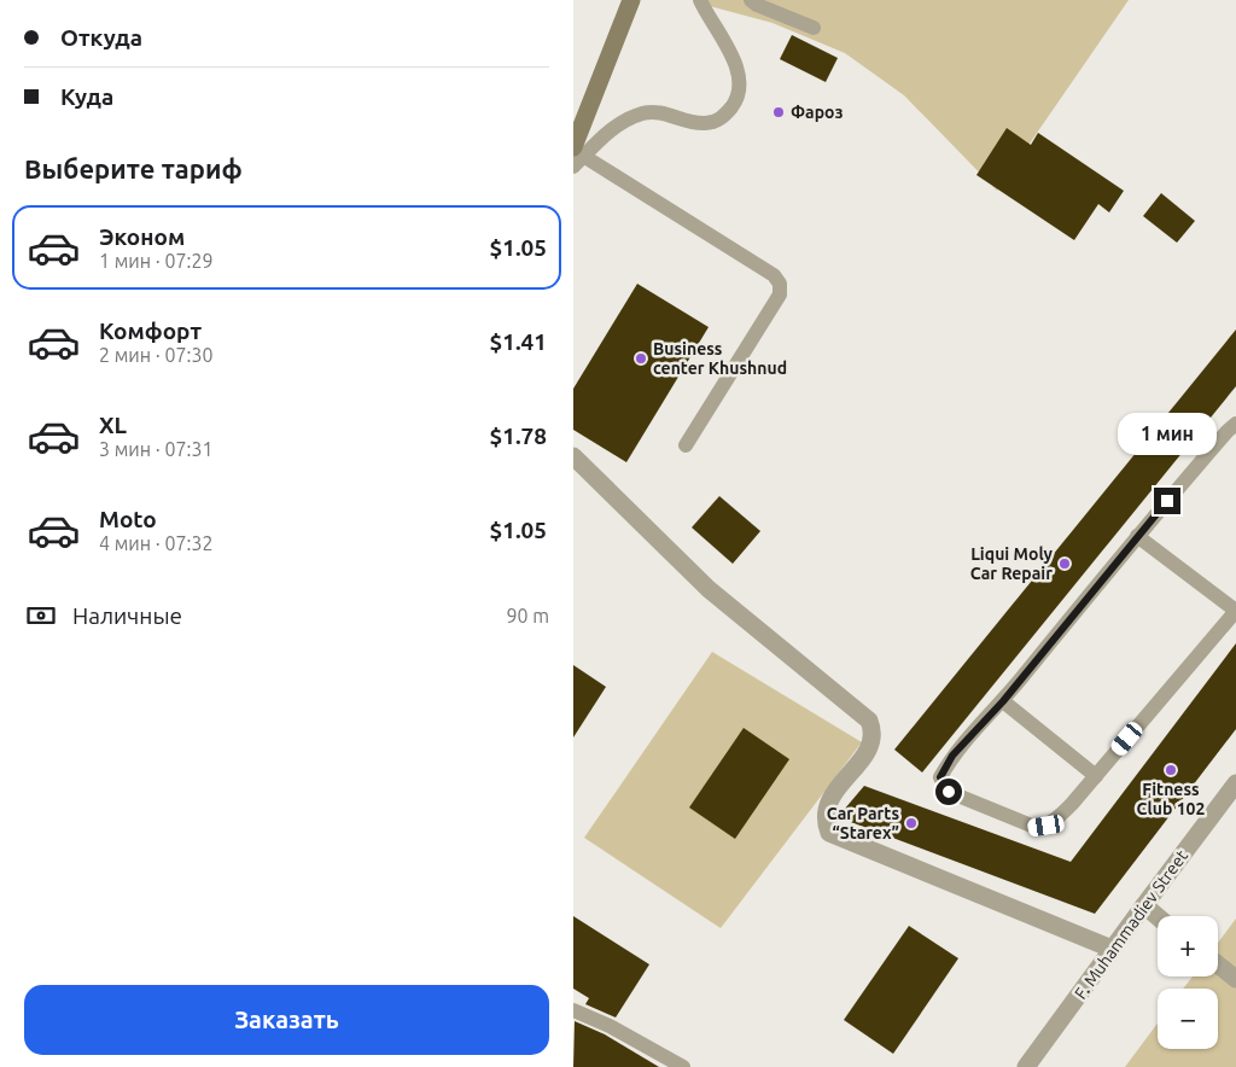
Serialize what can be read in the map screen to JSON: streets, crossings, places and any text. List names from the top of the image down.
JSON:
{
  "streets": {
    "street": ["F. Muhammadiev Street"]
  },
  "places": [
    "Фароз",
    "Business center Khushnud",
    "Liqui Moly Car Repair",
    "Fitness Club 102",
    "Car Parts “Starex”"
  ],
  "page": {
    "banner": ["Откуда", "Куда"],
    "heading": "Выберите тариф",
    "list": [
      {
        "name": "Эконом",
        "note": "1 мин · 07:29",
        "value": "$1.05"
      },
      {
        "name": "Комфорт",
        "note": "2 мин · 07:30",
        "value": "$1.41"
      },
      {
        "name": "XL",
        "note": "3 мин · 07:31",
        "value": "$1.78"
      },
      {
        "name": "Moto",
        "note": "4 мин · 07:32",
        "value": "$1.05"
      }
    ],
    "bubble": "1 мин",
    "pay": ["Наличные", "90 m"],
    "map_buttons": ["+", "−"],
    "buttons": "Заказать"
  }
}
